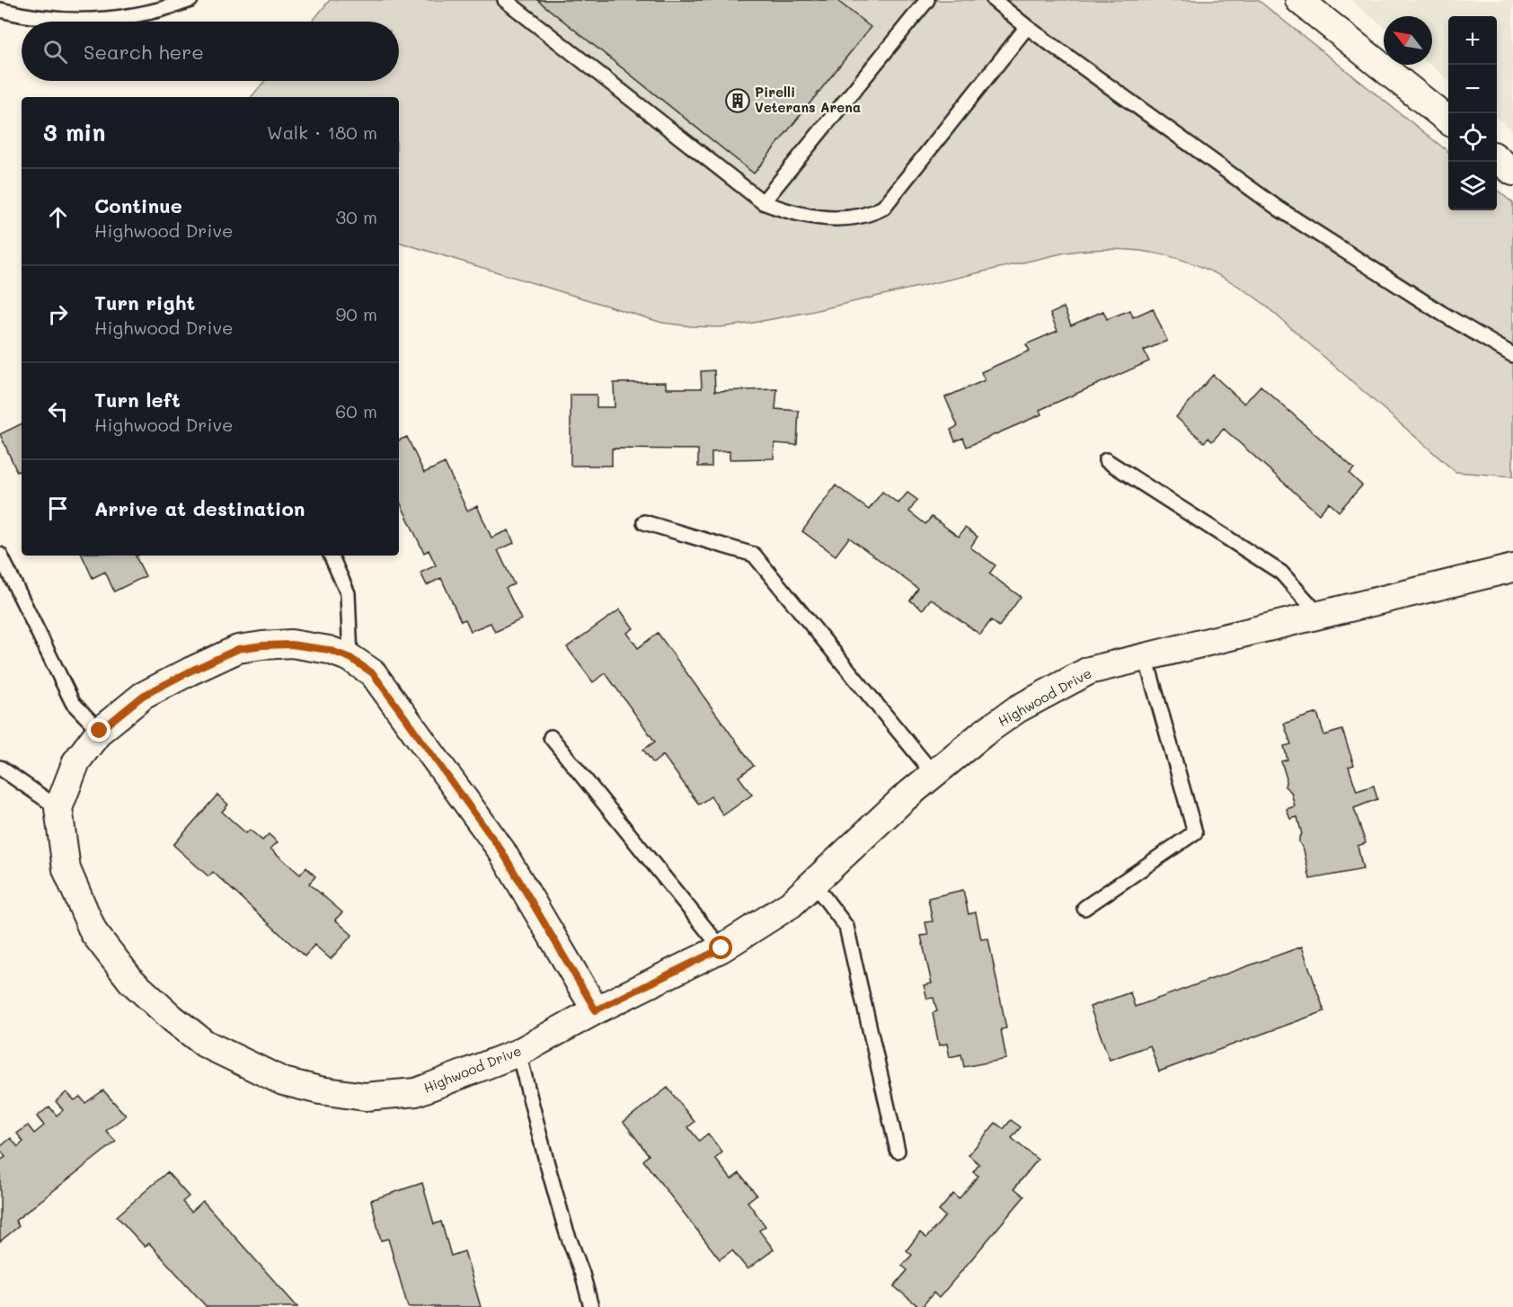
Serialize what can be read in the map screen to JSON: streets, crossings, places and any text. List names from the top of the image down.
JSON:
{
  "streets": {
    "street": ["Highwood Drive"]
  },
  "places": {
    "building": ["Pirelli Veterans Arena"]
  },
  "north": "top left",
  "page": {
    "map_buttons": ["+", "−"],
    "search": "Search here",
    "heading": ["3 min", "Walk · 180 m"],
    "list": [
      ["Continue", "Highwood Drive", "30 m"],
      ["Turn right", "Highwood Drive", "90 m"],
      ["Turn left", "Highwood Drive", "60 m"],
      "Arrive at destination"
    ]
  }
}
